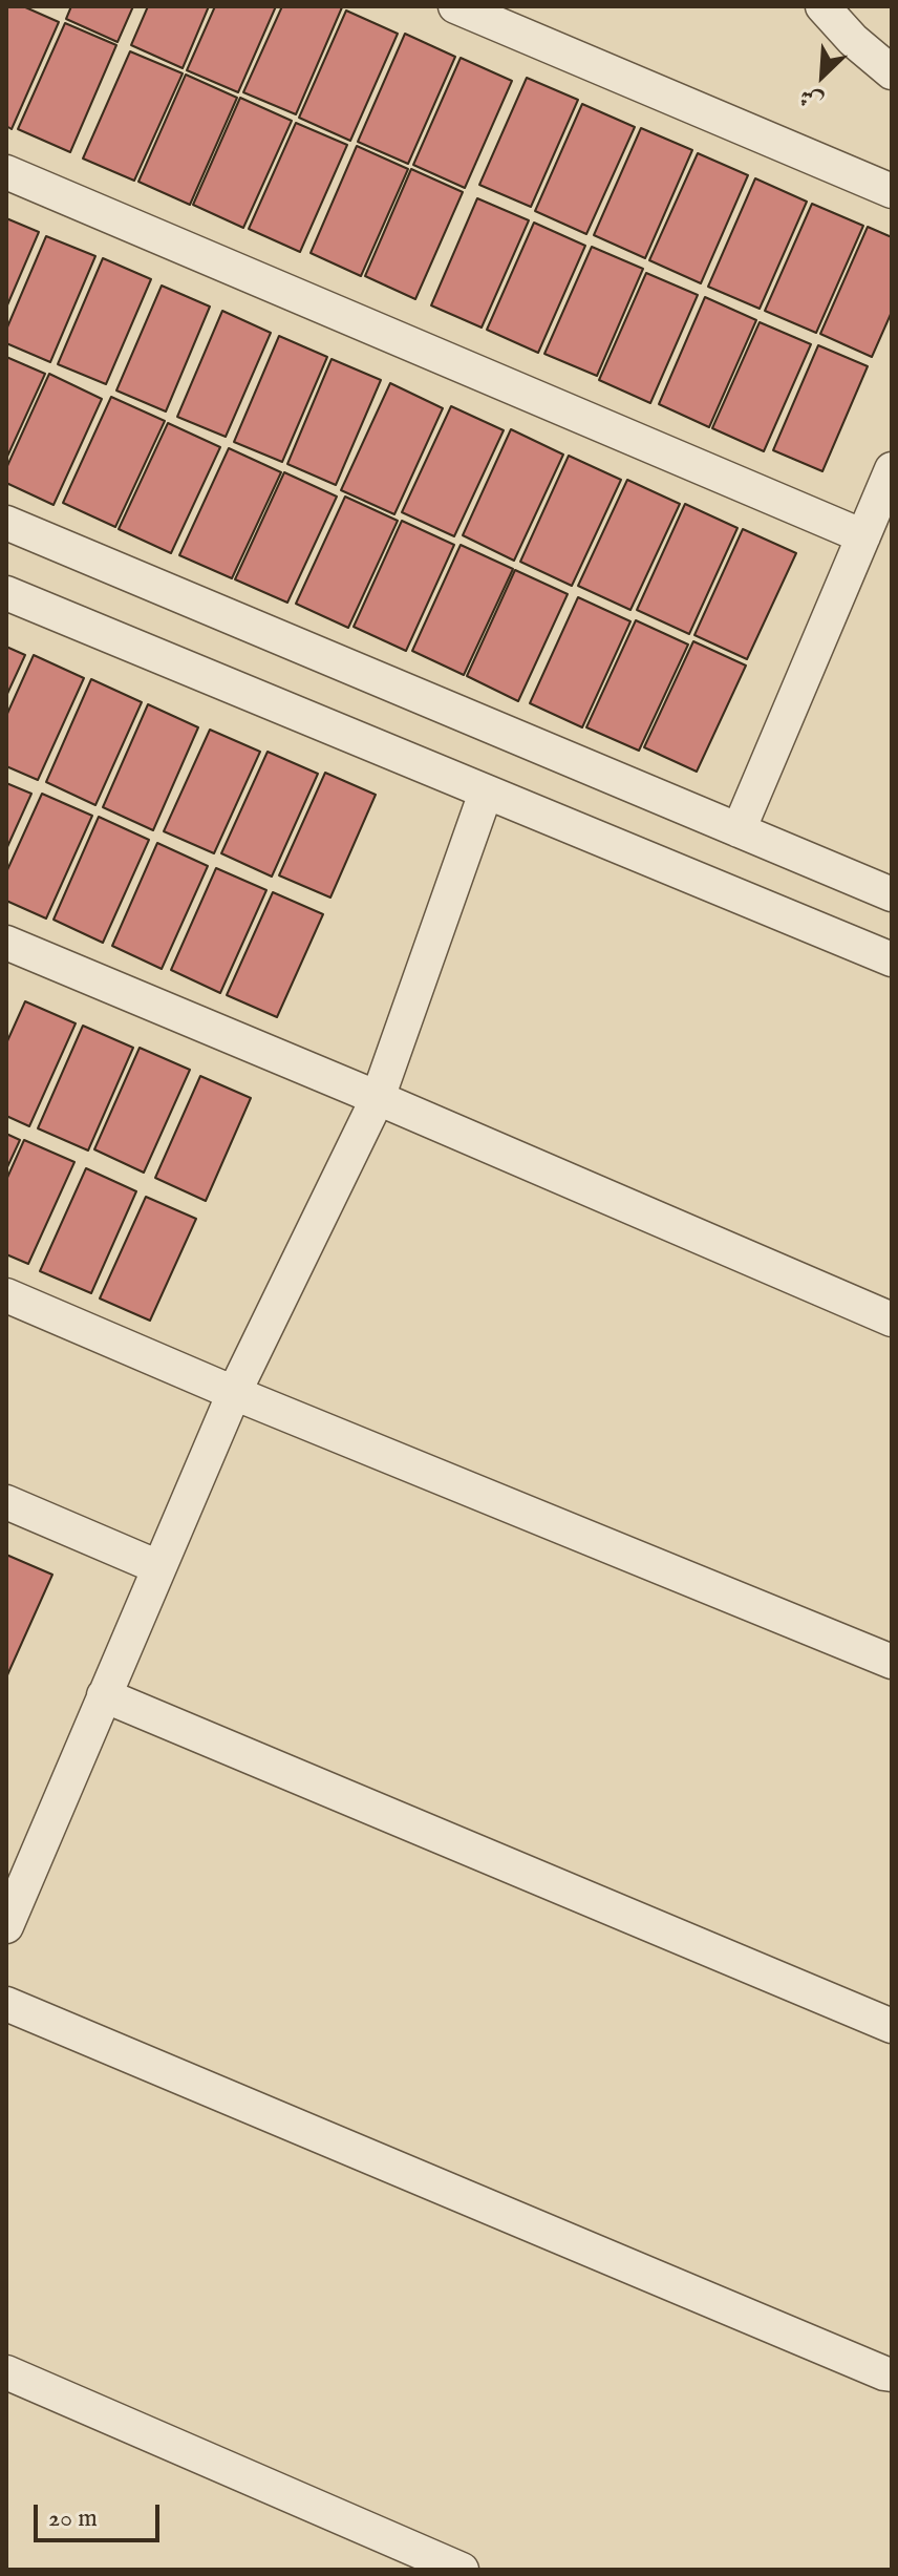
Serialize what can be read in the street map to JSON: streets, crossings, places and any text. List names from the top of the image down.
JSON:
{
  "scale_bar": "20 m",
  "north": "bottom left"
}
